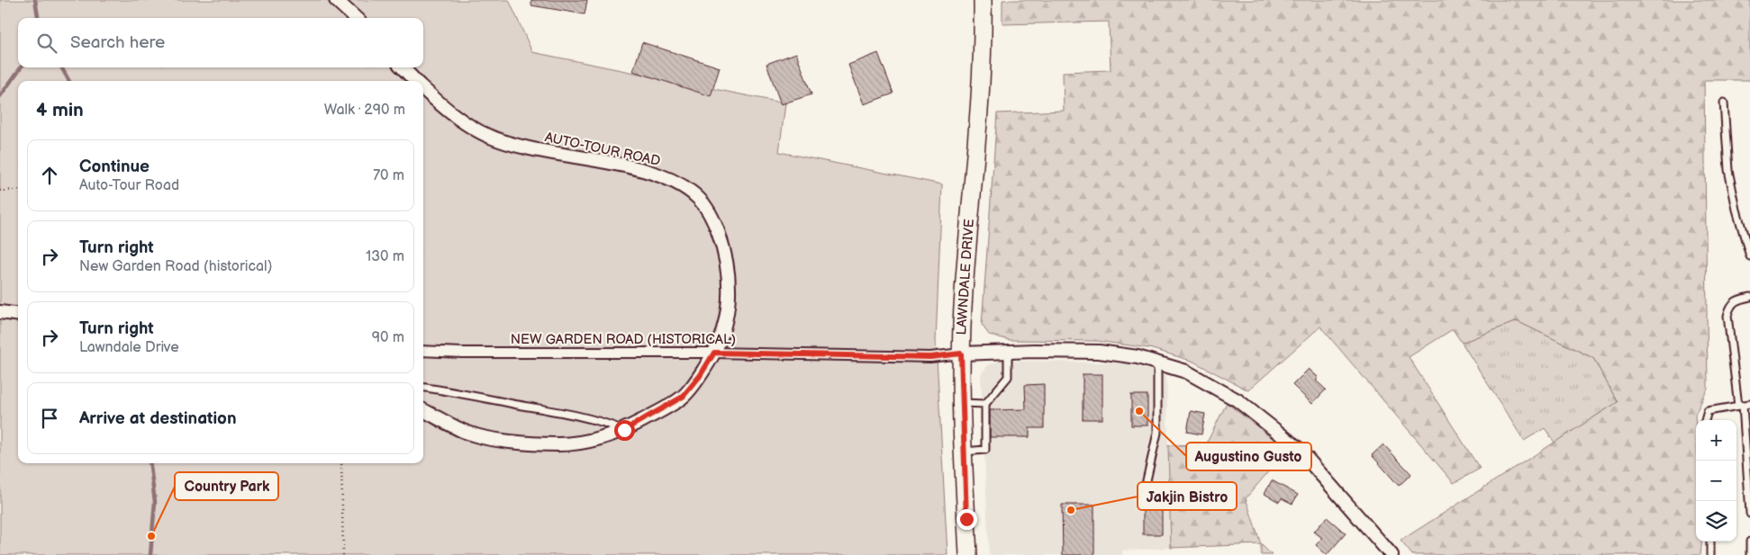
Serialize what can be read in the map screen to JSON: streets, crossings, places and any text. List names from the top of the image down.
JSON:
{
  "streets": {
    "main road": ["LAWNDALE DRIVE"],
    "street": ["AUTO-TOUR ROAD", "NEW GARDEN ROAD (HISTORICAL)"]
  },
  "crossings": [
    ["AUTO-TOUR ROAD", "NEW GARDEN ROAD (HISTORICAL)"],
    ["LAWNDALE DRIVE", "NEW GARDEN ROAD (HISTORICAL)"]
  ],
  "places": ["Augustino Gusto", "Jakjin Bistro", "Country Park"],
  "page": {
    "search": "Search here",
    "heading": ["4 min", "Walk · 290 m"],
    "list": [
      ["Continue", "Auto-Tour Road", "70 m"],
      ["Turn right", "New Garden Road (historical)", "130 m"],
      ["Turn right", "Lawndale Drive", "90 m"],
      "Arrive at destination"
    ],
    "map_buttons": ["+", "−"]
  }
}
